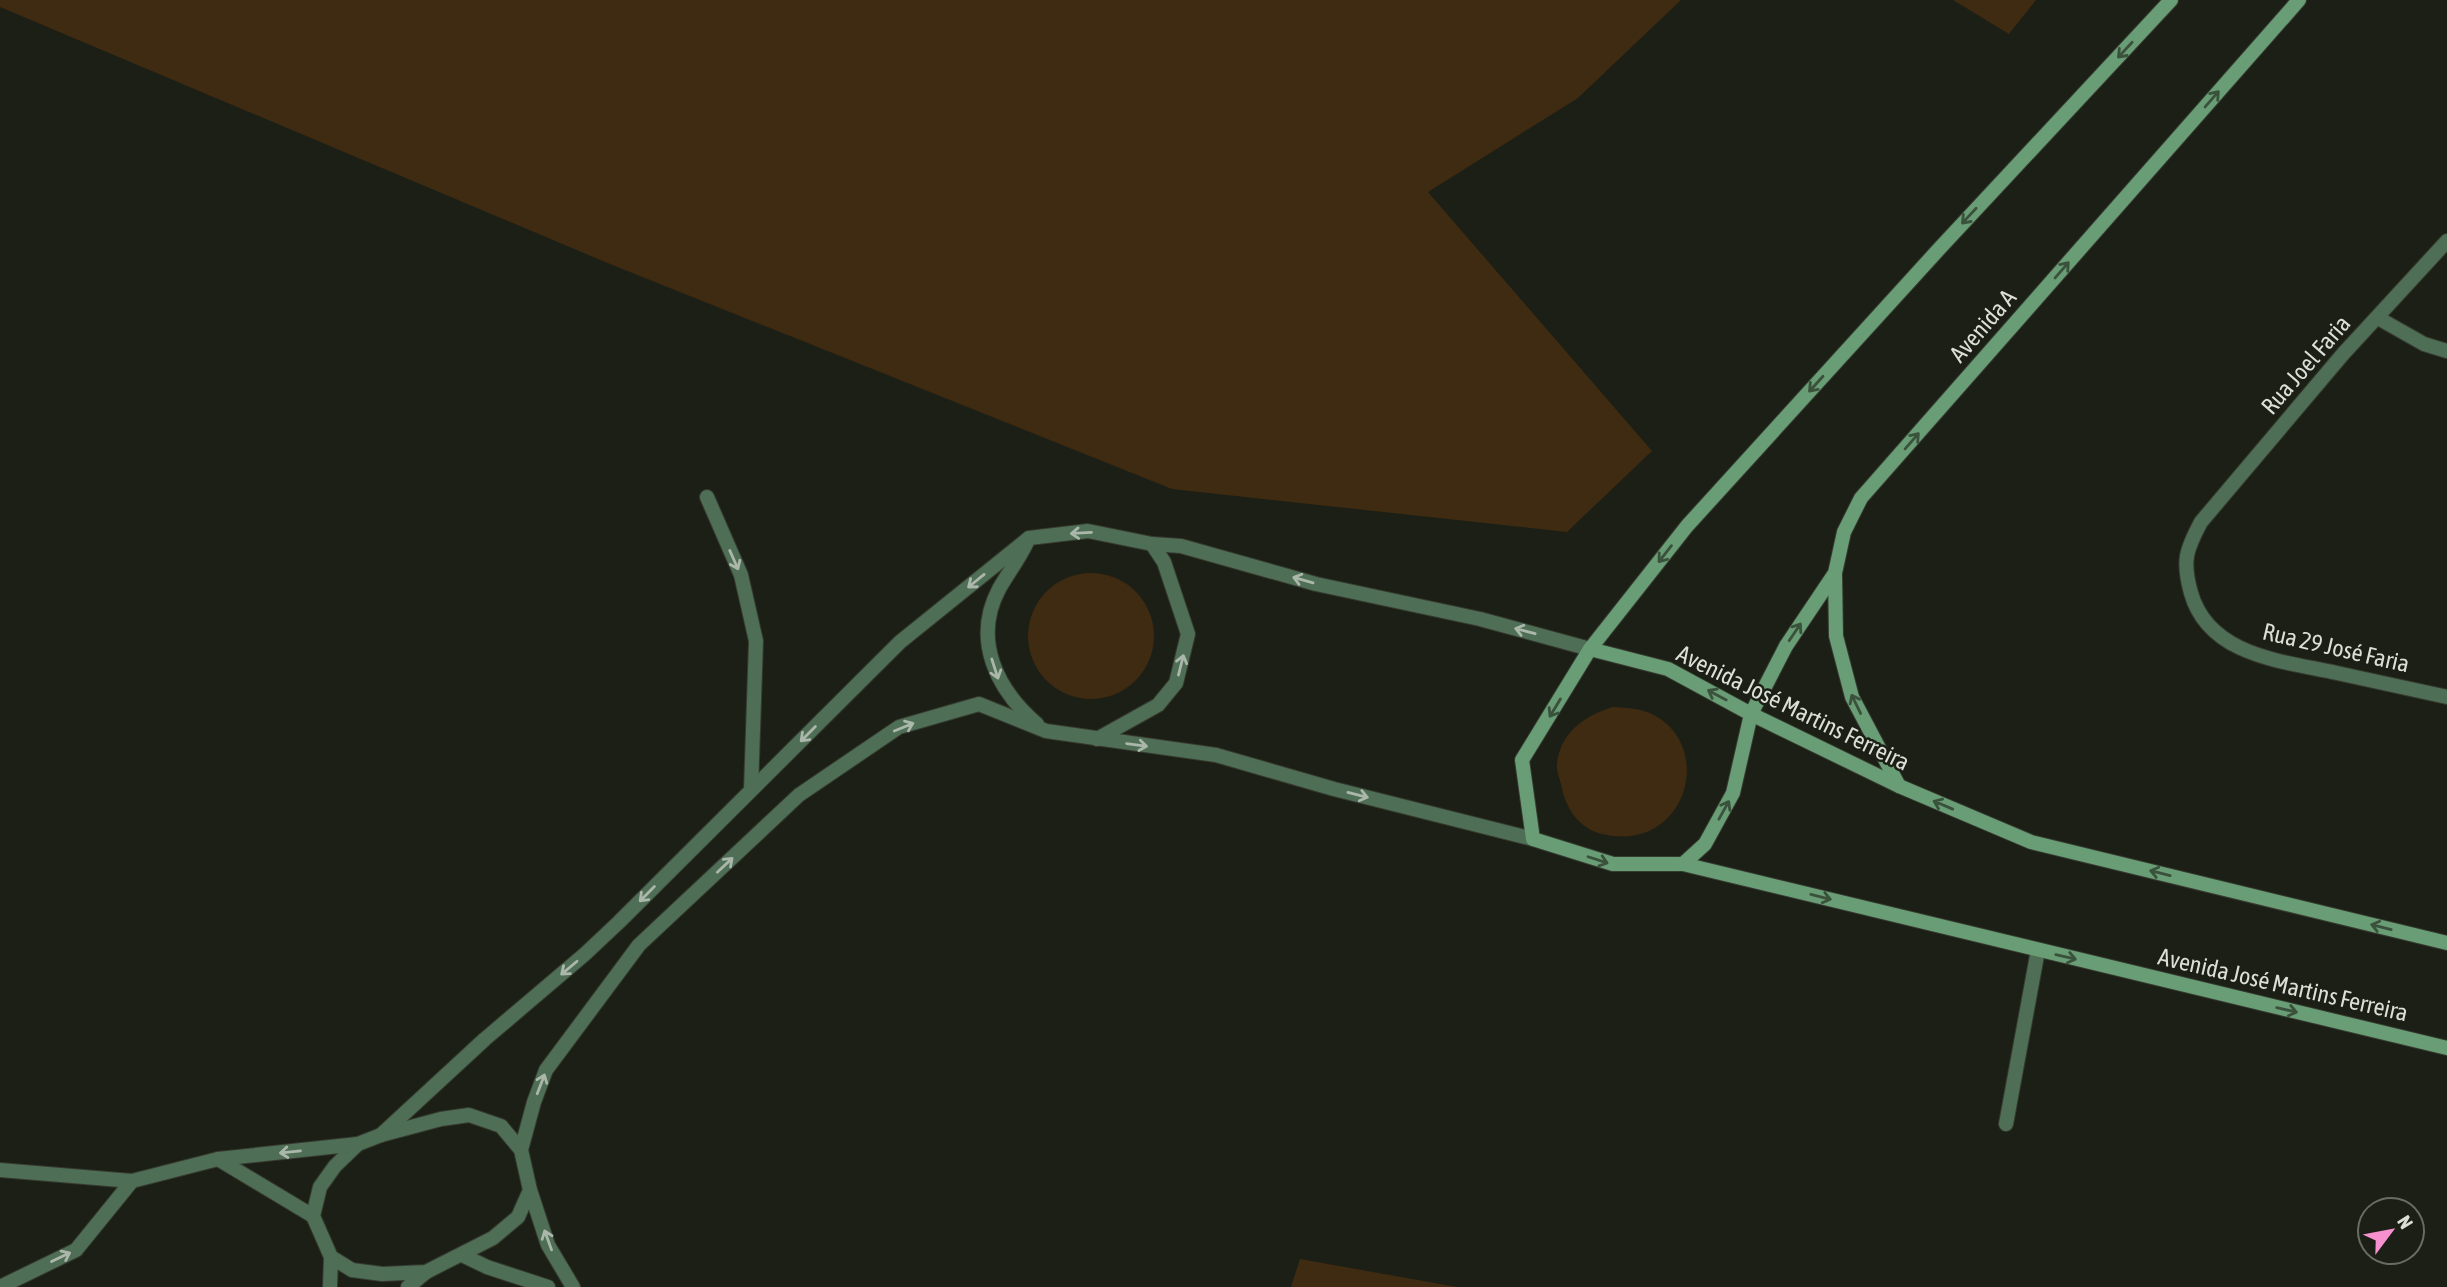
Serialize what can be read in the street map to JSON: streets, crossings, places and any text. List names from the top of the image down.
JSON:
{
  "streets": {
    "main road": ["Avenida A", "Avenida José Martins Ferreira"],
    "street": ["Rua Joel Faria", "Rua 29 José Faria"]
  },
  "crossings": [
    ["Avenida A", "Avenida José Martins Ferreira"],
    ["Rua Joel Faria", "Rua 29 José Faria"]
  ],
  "north": "top right"
}
